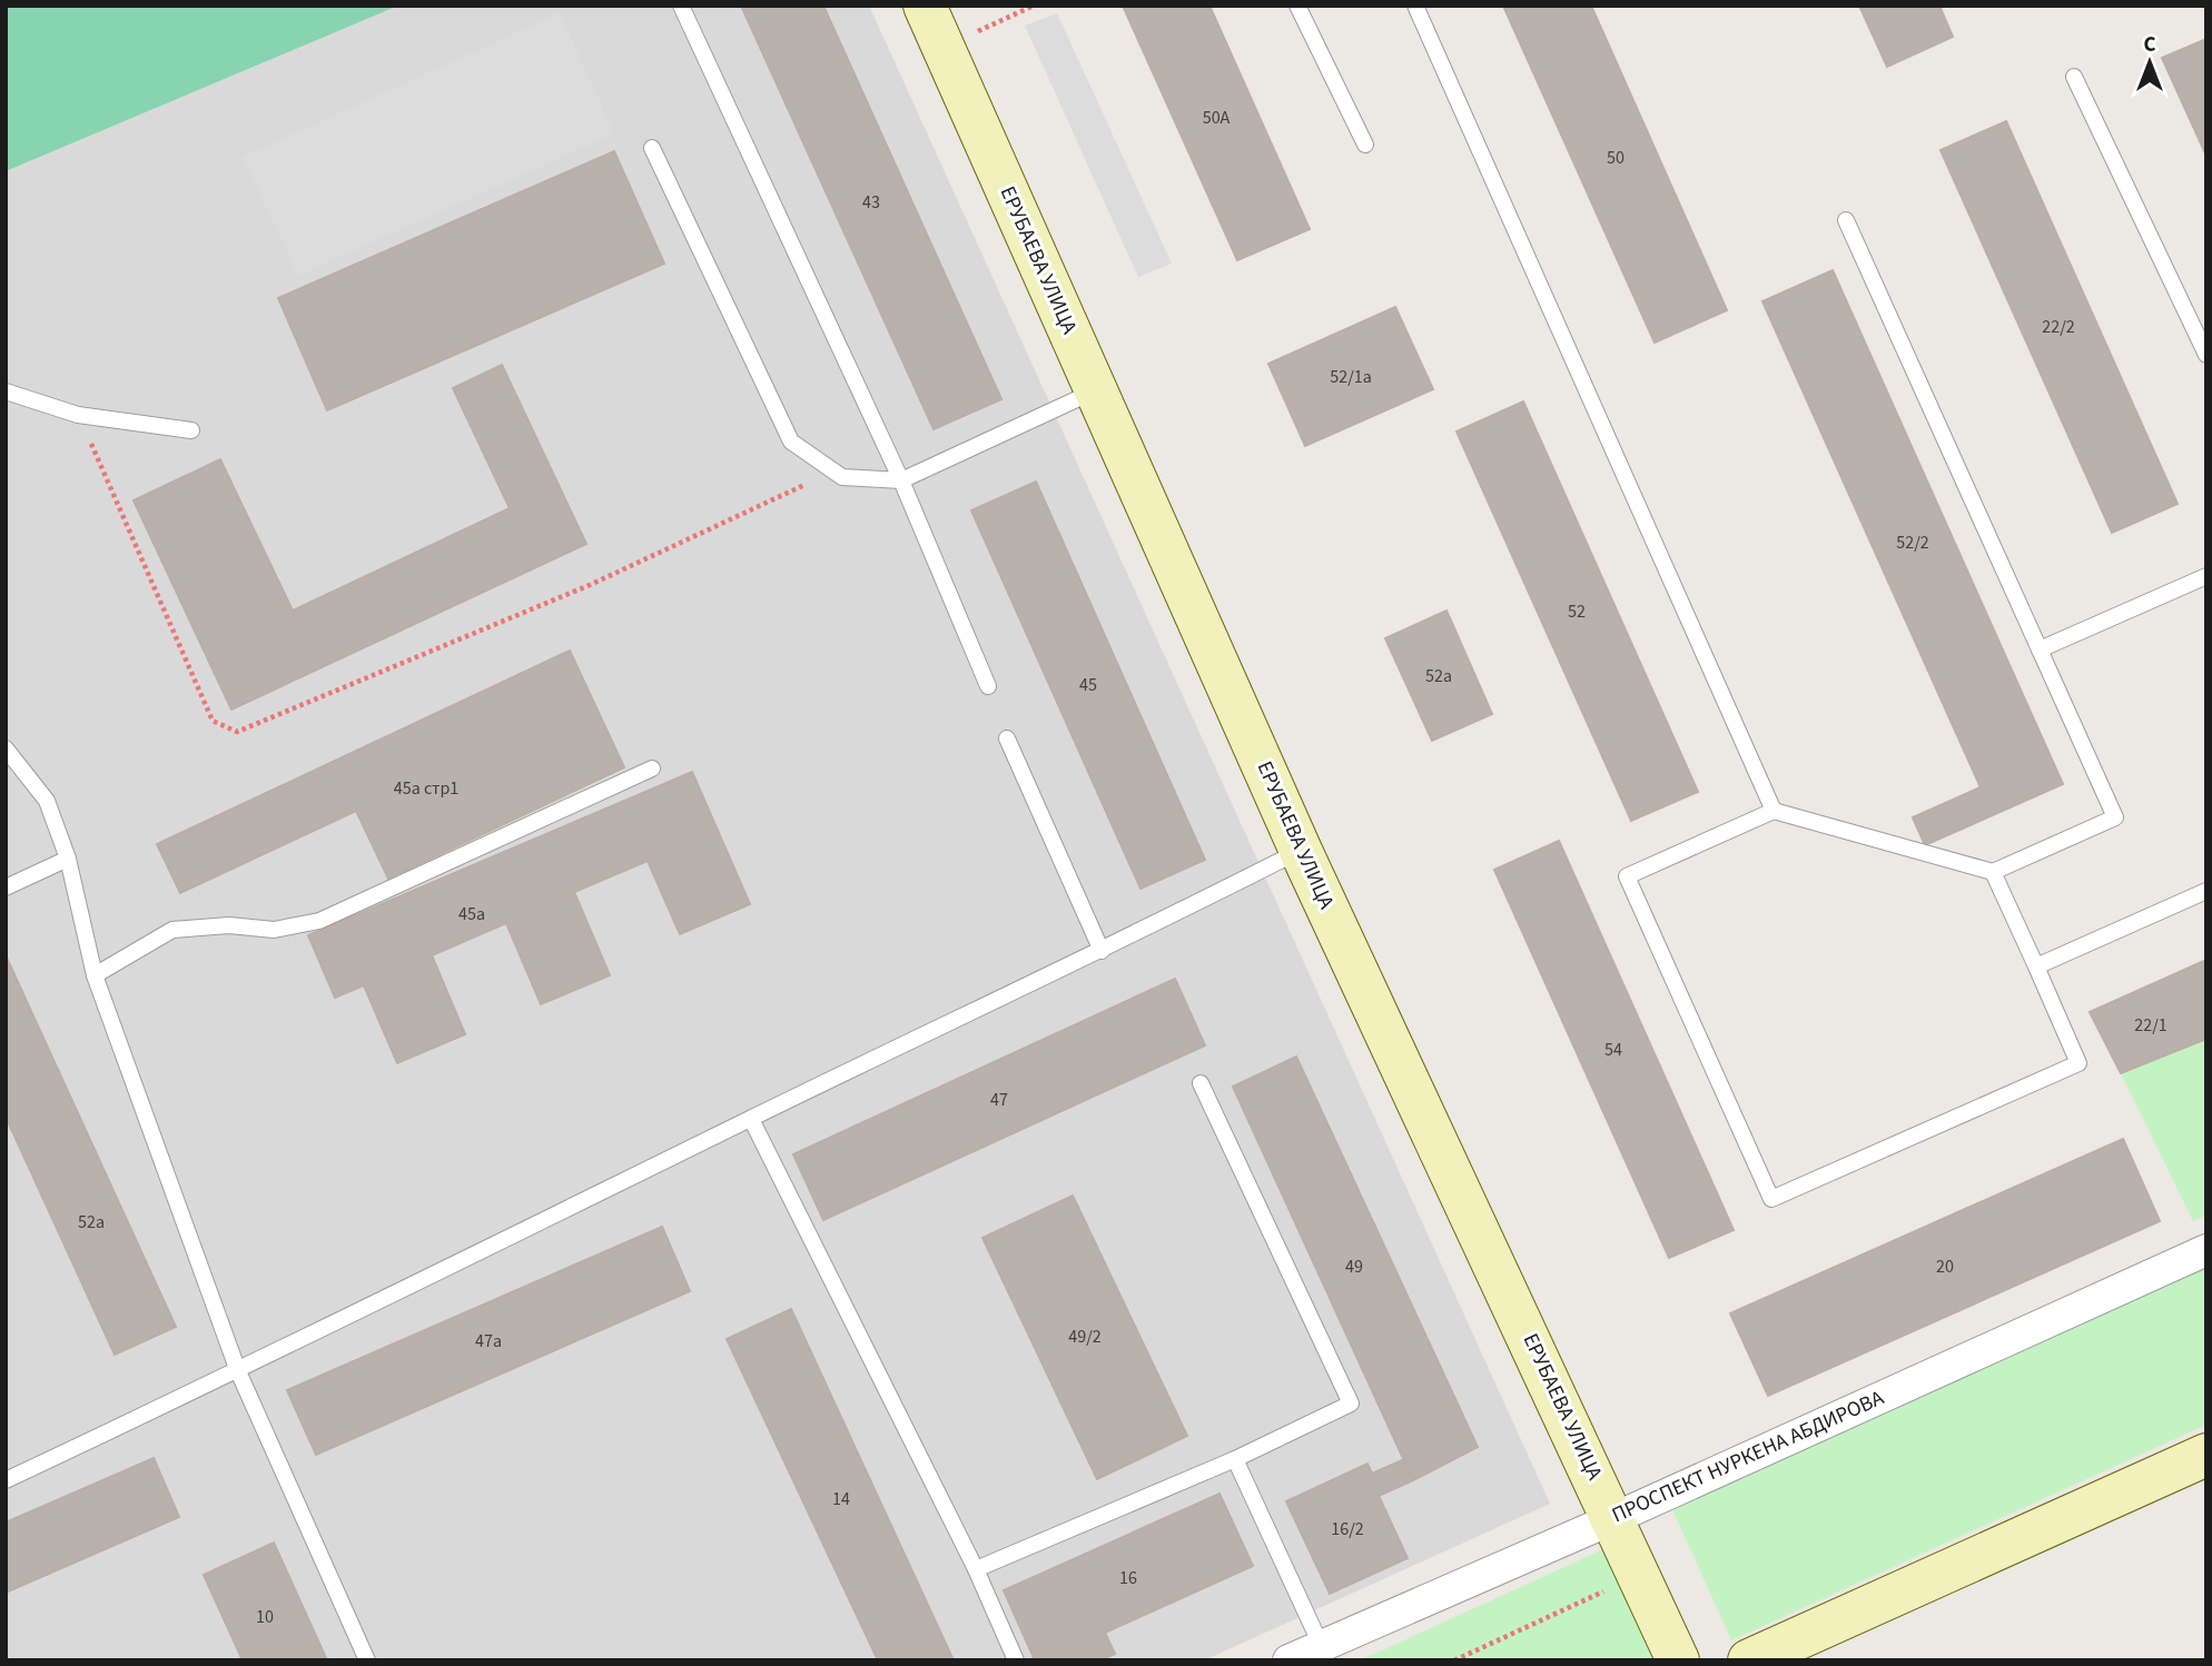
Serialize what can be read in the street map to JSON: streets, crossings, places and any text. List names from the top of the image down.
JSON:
{
  "streets": {
    "main road": ["ЕРУБАЕВА УЛИЦА"],
    "street": ["ПРОСПЕКТ НУРКЕНА АБДИРОВА"]
  },
  "crossings": [
    ["ЕРУБАЕВА УЛИЦА", "ПРОСПЕКТ НУРКЕНА АБДИРОВА"]
  ],
  "house_numbers": [
    "50А",
    "50",
    "43",
    "22/2",
    "52/1а",
    "52/2",
    "52",
    "52а",
    "45",
    "45а стр1",
    "45а",
    "22/1",
    "54",
    "47",
    "52а",
    "49",
    "20",
    "49/2",
    "47а",
    "14",
    "16/2",
    "16",
    "10"
  ],
  "north": "top"
}
